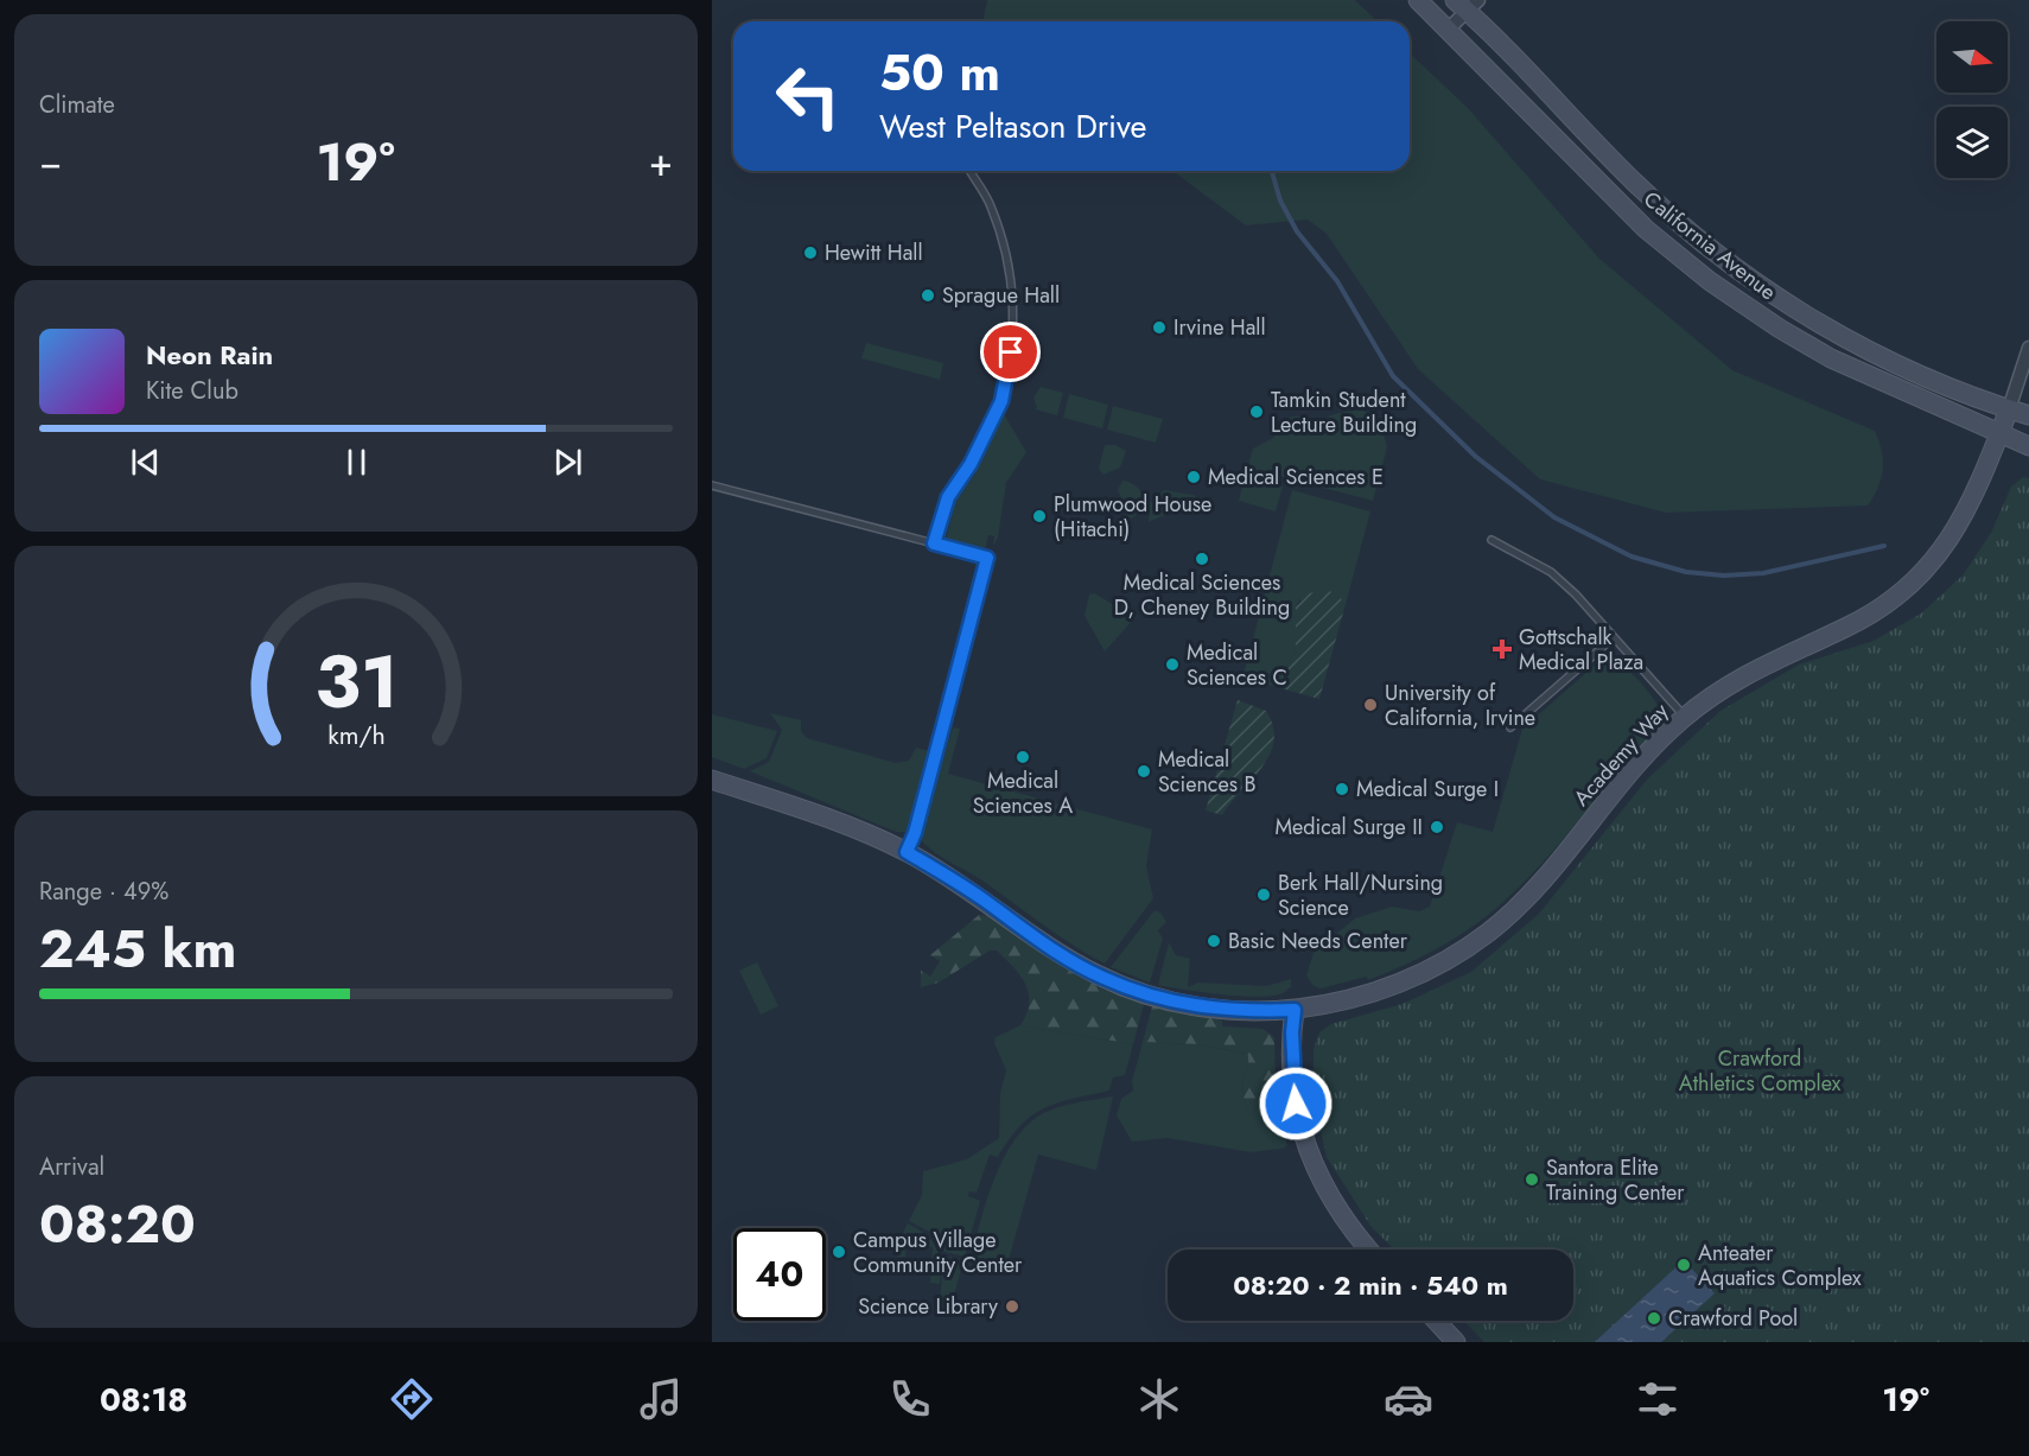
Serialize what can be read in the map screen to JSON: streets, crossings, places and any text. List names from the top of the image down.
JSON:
{
  "streets": {
    "street": ["California Avenue", "Academy Way"]
  },
  "crossings": [
    ["California Avenue", "Academy Way"]
  ],
  "parks": ["Crawford Athletics Complex"],
  "places": {
    "other": [
      "Hewitt Hall",
      "Sprague Hall",
      "Irvine Hall",
      "Tamkin Student Lecture Building",
      "Medical Sciences E",
      "Plumwood House (Hitachi)",
      "Medical Sciences D, Cheney Building",
      "Medical Sciences C",
      "University of California, Irvine",
      "Medical Sciences A",
      "Medical Sciences B",
      "Medical Surge I",
      "Medical Surge II",
      "Berk Hall/Nursing Science",
      "Basic Needs Center",
      "Santora Elite Training Center",
      "Campus Village Community Center",
      "Anteater Aquatics Complex",
      "Science Library",
      "Crawford Pool"
    ],
    "health": ["Gottschalk Medical Plaza"]
  },
  "north": "right",
  "page": {
    "tile": [
      "Climate",
      ["Range · 49%", "245 km"],
      ["Arrival", "08:20"]
    ],
    "turn": ["50 m", "West Peltason Drive"],
    "heat": ["−", "19°", "+"],
    "song": ["Neon Rain", "Kite Club"],
    "limit": "40",
    "trip": "08:20 · 2 min · 540 m",
    "tabs": ["08:18", "19°"],
    "gauge": ["31", "km/h"]
  }
}
